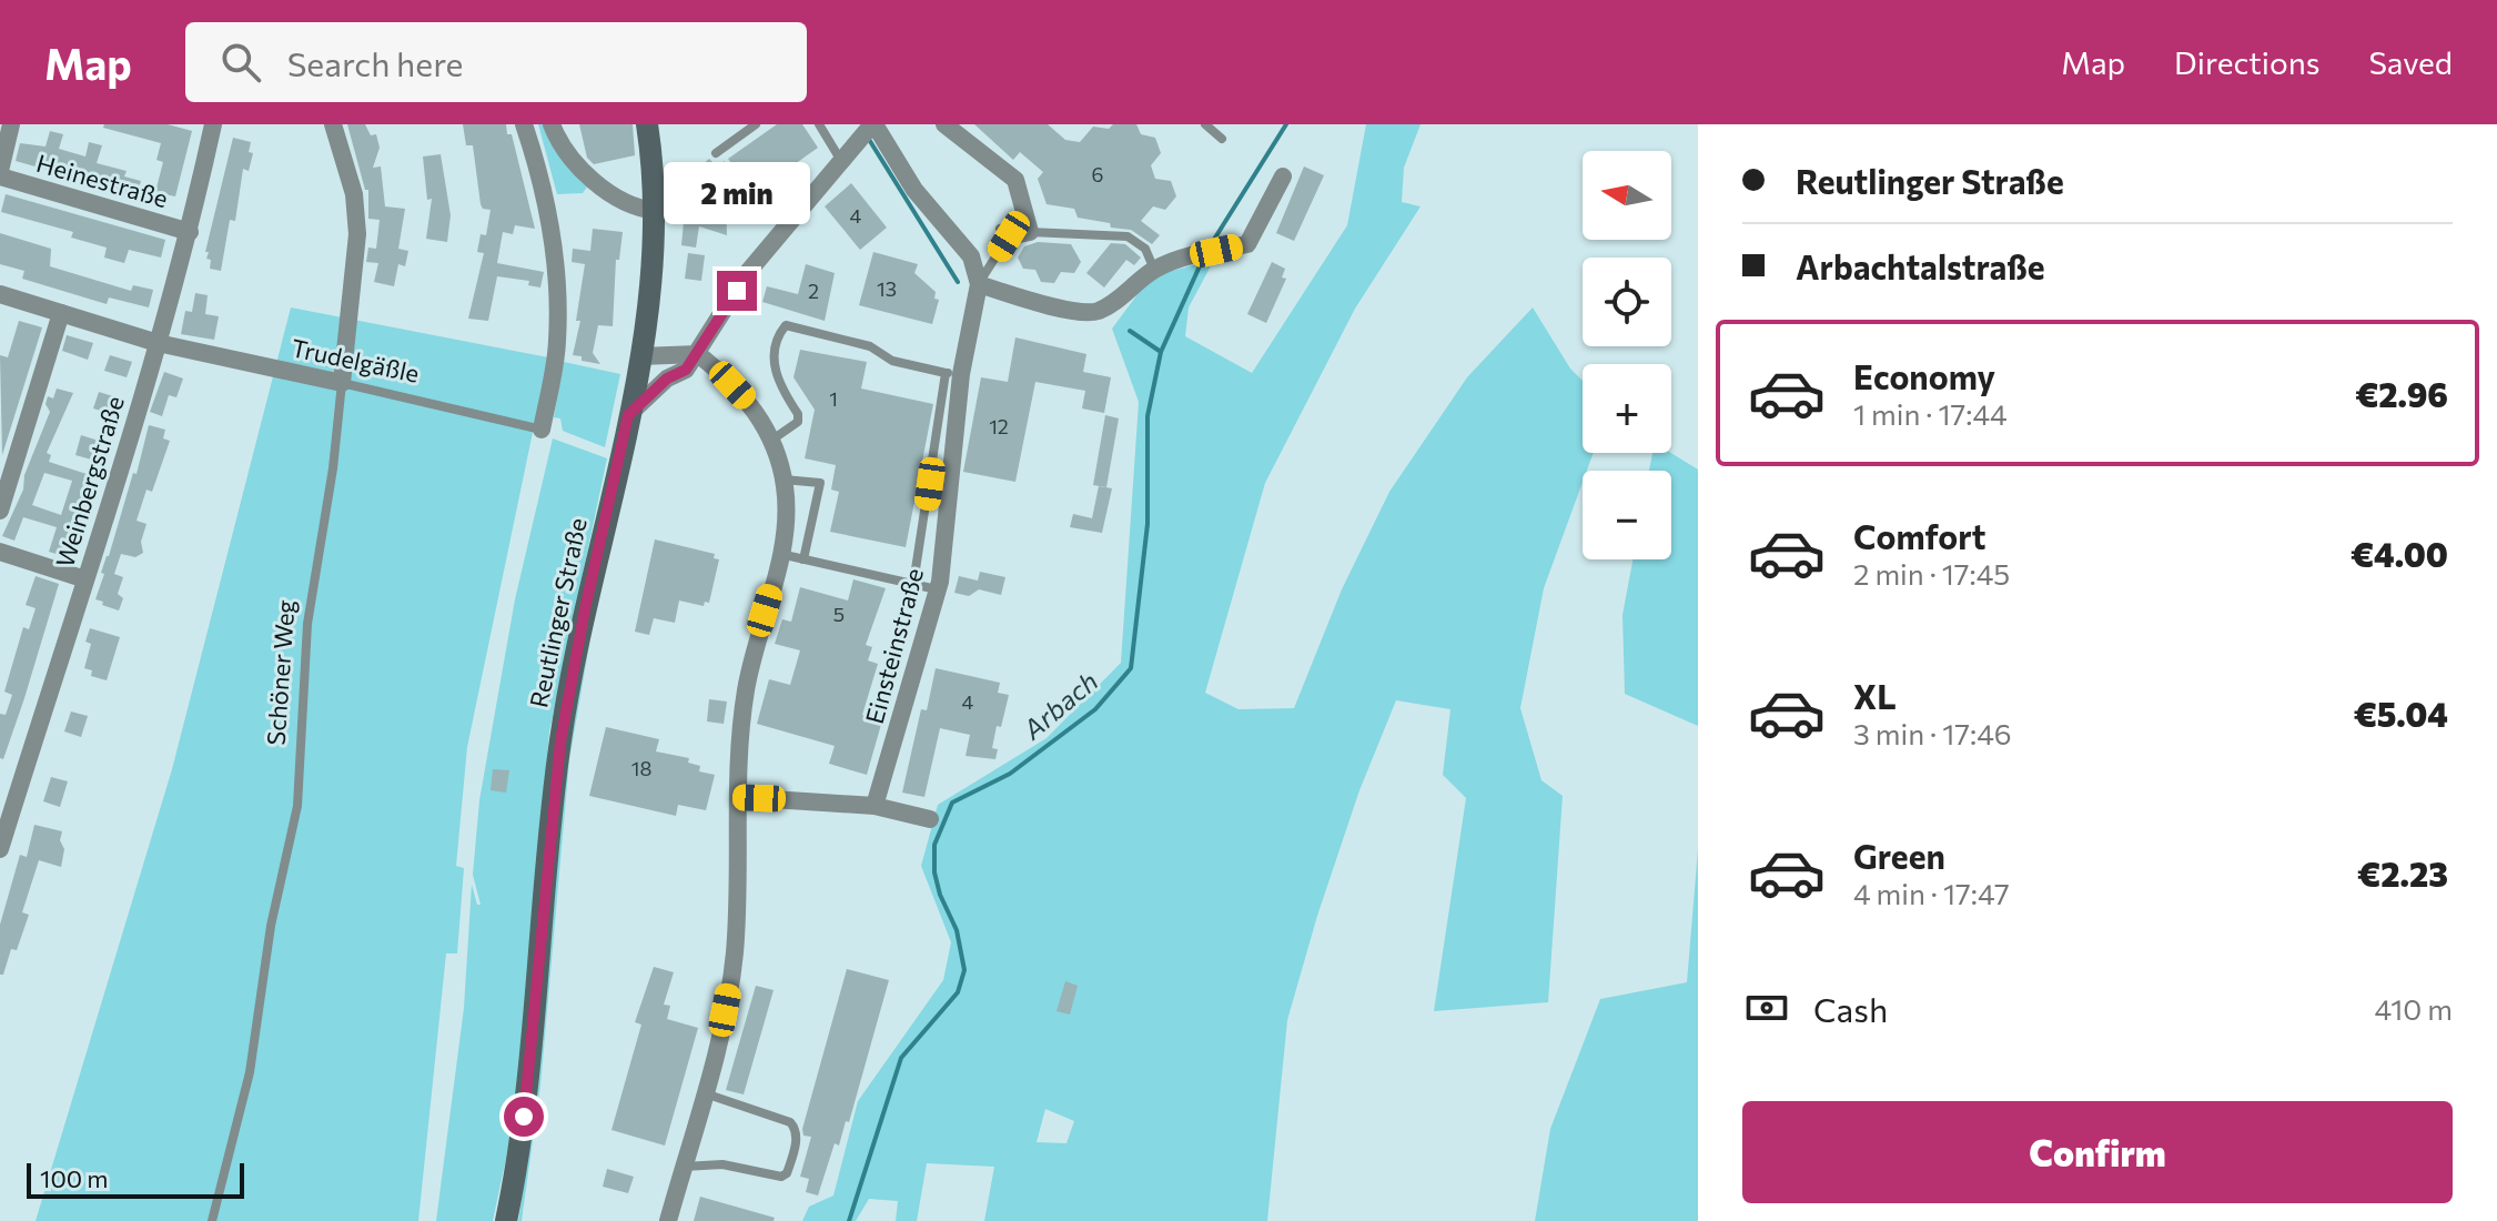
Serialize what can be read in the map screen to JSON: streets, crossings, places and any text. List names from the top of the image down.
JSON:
{
  "streets": {
    "main road": ["Reutlinger Straße"],
    "street": [
      "Heinestraße",
      "Trudelgäßle",
      "Weinbergstraße",
      "Einsteinstraße",
      "Schöner Weg"
    ]
  },
  "crossings": [
    ["Heinestraße", "Weinbergstraße"],
    ["Trudelgäßle", "Weinbergstraße"],
    ["Trudelgäßle", "Schöner Weg"]
  ],
  "water": ["Arbach"],
  "house_numbers": [
    "6",
    "4",
    "13",
    "2",
    "1",
    "12",
    "5",
    "4",
    "18"
  ],
  "scale_bar": "100 m",
  "north": "left",
  "page": {
    "header": "Map",
    "search": "Search here",
    "nav": ["Map", "Directions", "Saved"],
    "banner": ["Reutlinger Straße", "Arbachtalstraße"],
    "map_buttons": ["+", "−"],
    "bubble": "2 min",
    "list": [
      {
        "name": "Economy",
        "note": "1 min · 17:44",
        "value": "€2.96"
      },
      {
        "name": "Comfort",
        "note": "2 min · 17:45",
        "value": "€4.00"
      },
      {
        "name": "XL",
        "note": "3 min · 17:46",
        "value": "€5.04"
      },
      {
        "name": "Green",
        "note": "4 min · 17:47",
        "value": "€2.23"
      }
    ],
    "pay": ["Cash", "410 m"],
    "buttons": "Confirm",
    "scale": "100 m"
  }
}
